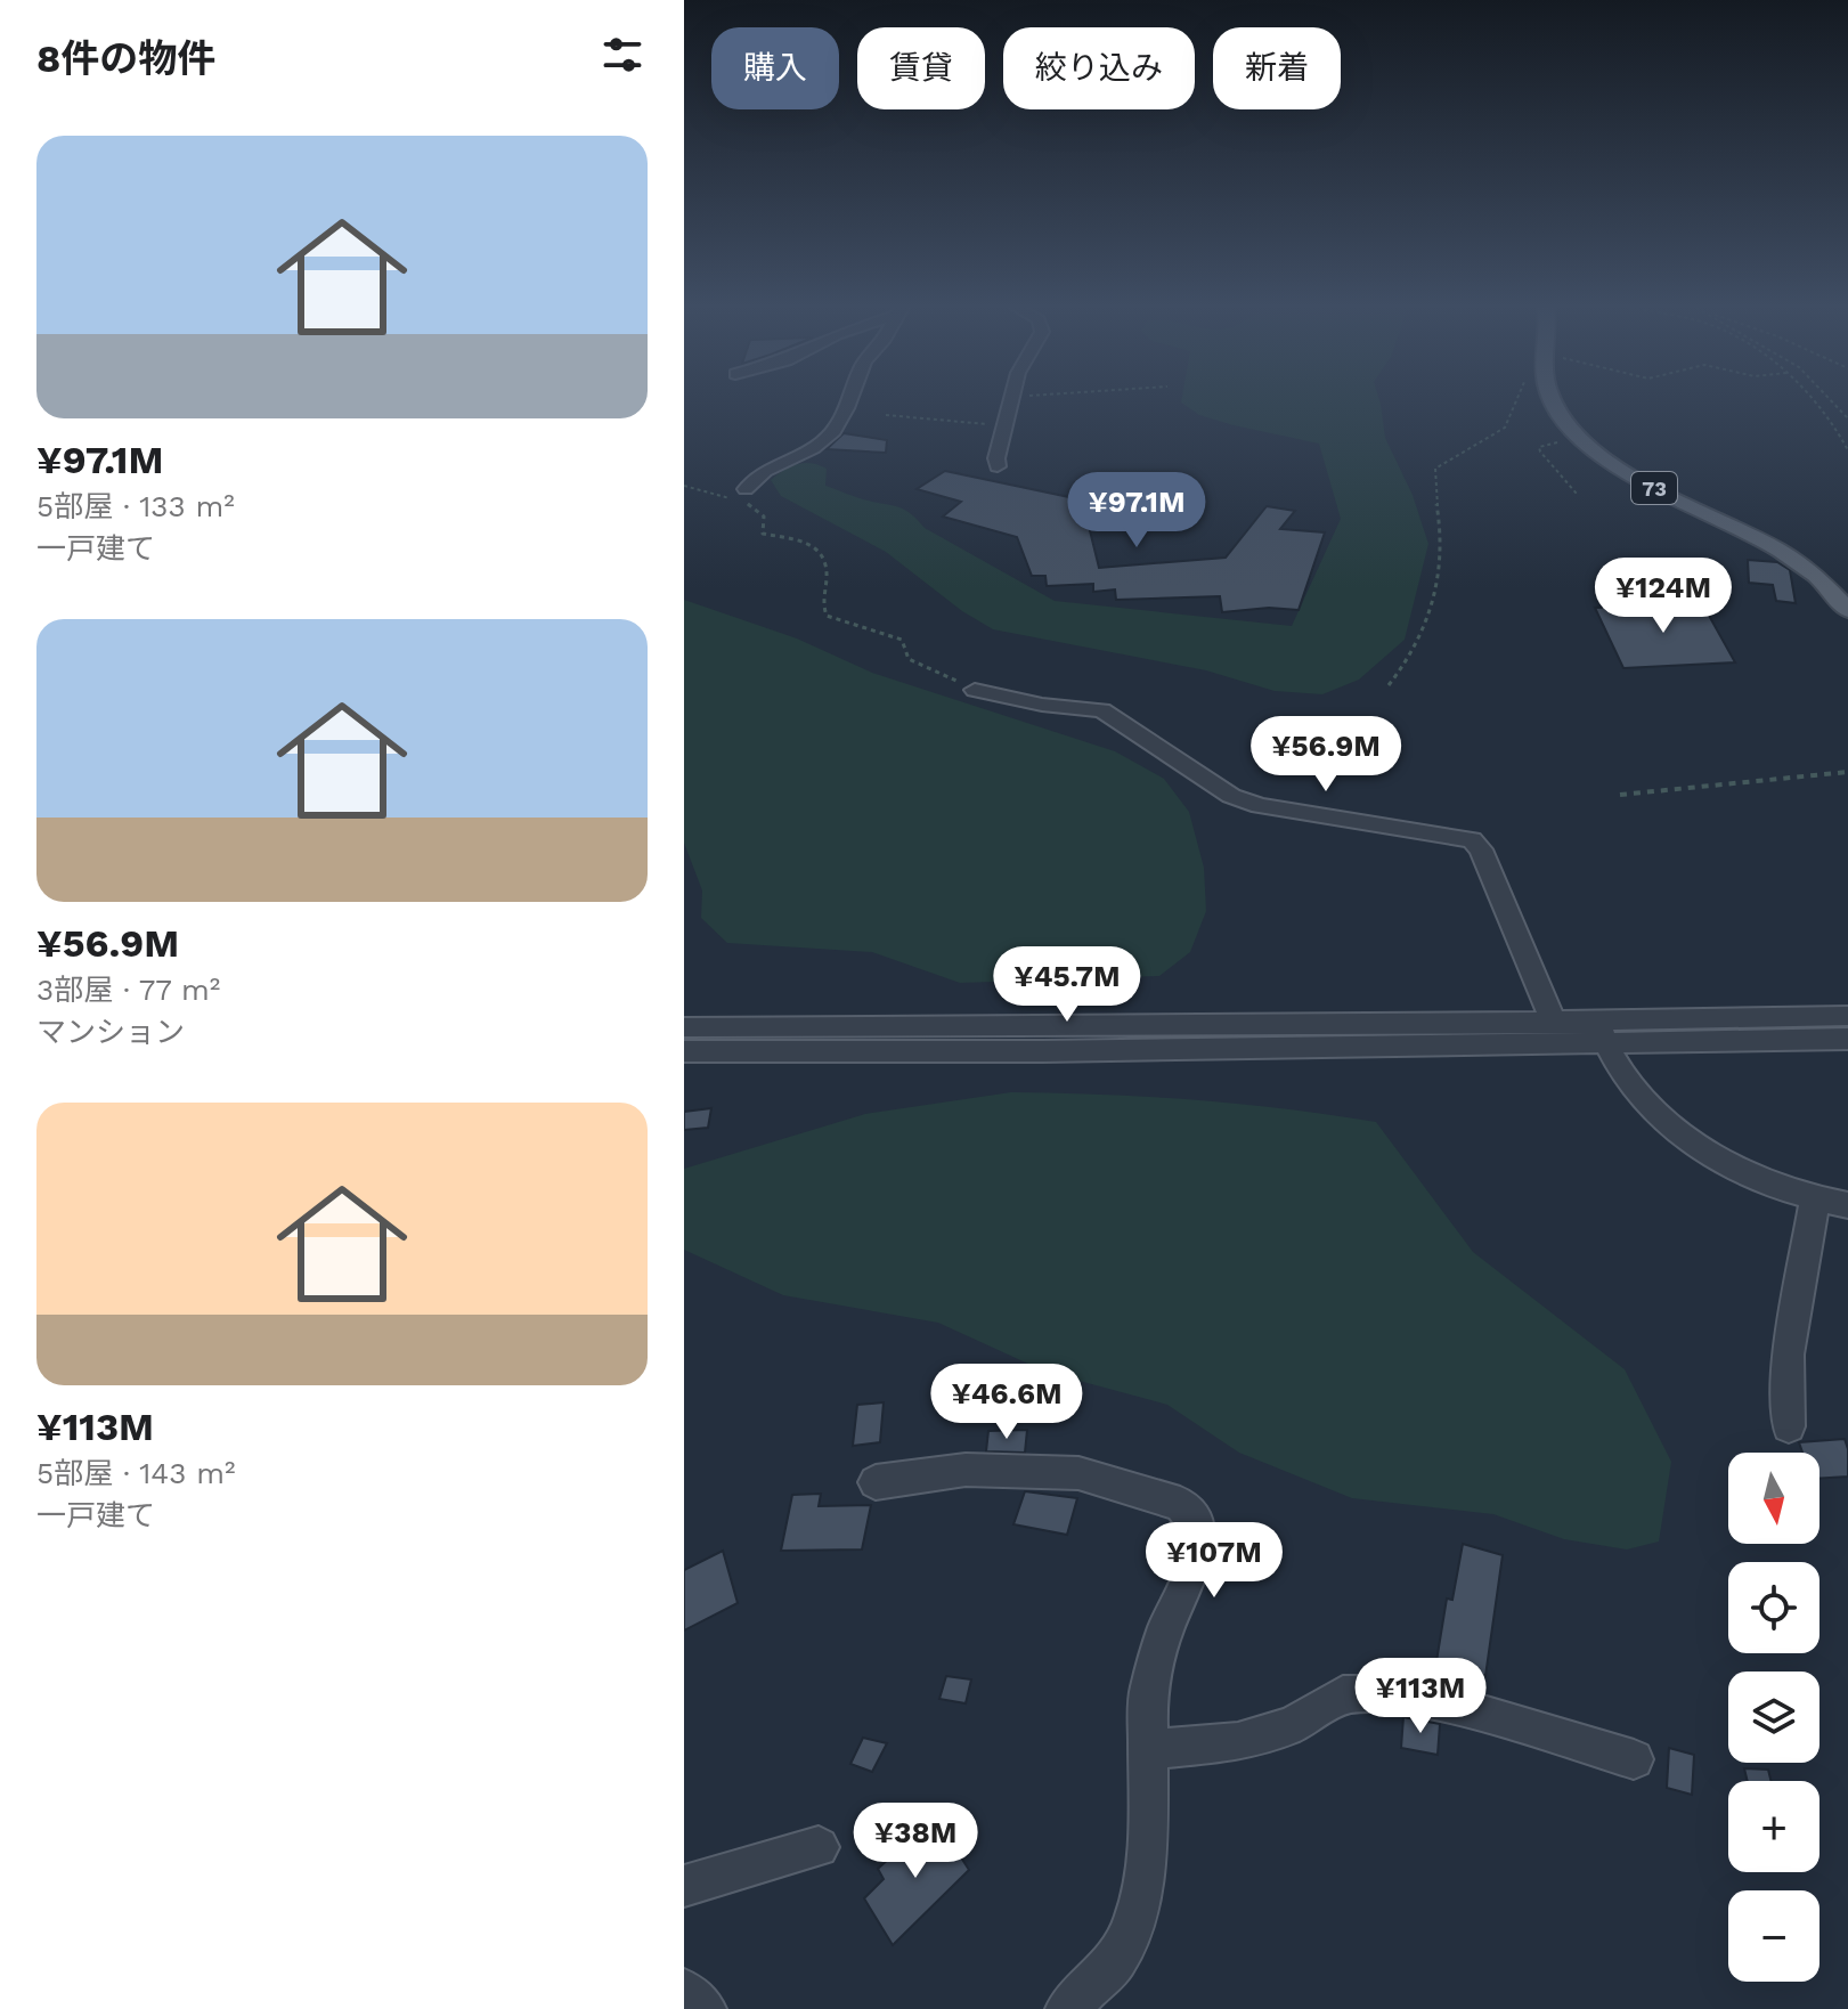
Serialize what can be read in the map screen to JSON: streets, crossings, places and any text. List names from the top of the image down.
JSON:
{
  "streets": {
    "main road": ["73"]
  },
  "north": "bottom",
  "page": {
    "heading": "8件の物件",
    "chip": [
      "購入",
      "賃貸",
      "絞り込み",
      "新着"
    ],
    "list": [
      {
        "name": "¥97.1M",
        "note": "5部屋 · 133 m² · 一戸建て"
      },
      {
        "name": "¥56.9M",
        "note": "3部屋 · 77 m² · マンション"
      },
      {
        "name": "¥113M",
        "note": "5部屋 · 143 m² · 一戸建て"
      }
    ],
    "price": [
      "¥97.1M",
      "¥124M",
      "¥56.9M",
      "¥45.7M",
      "¥46.6M",
      "¥107M",
      "¥113M",
      "¥38M"
    ],
    "map_buttons": ["+", "−"]
  }
}
